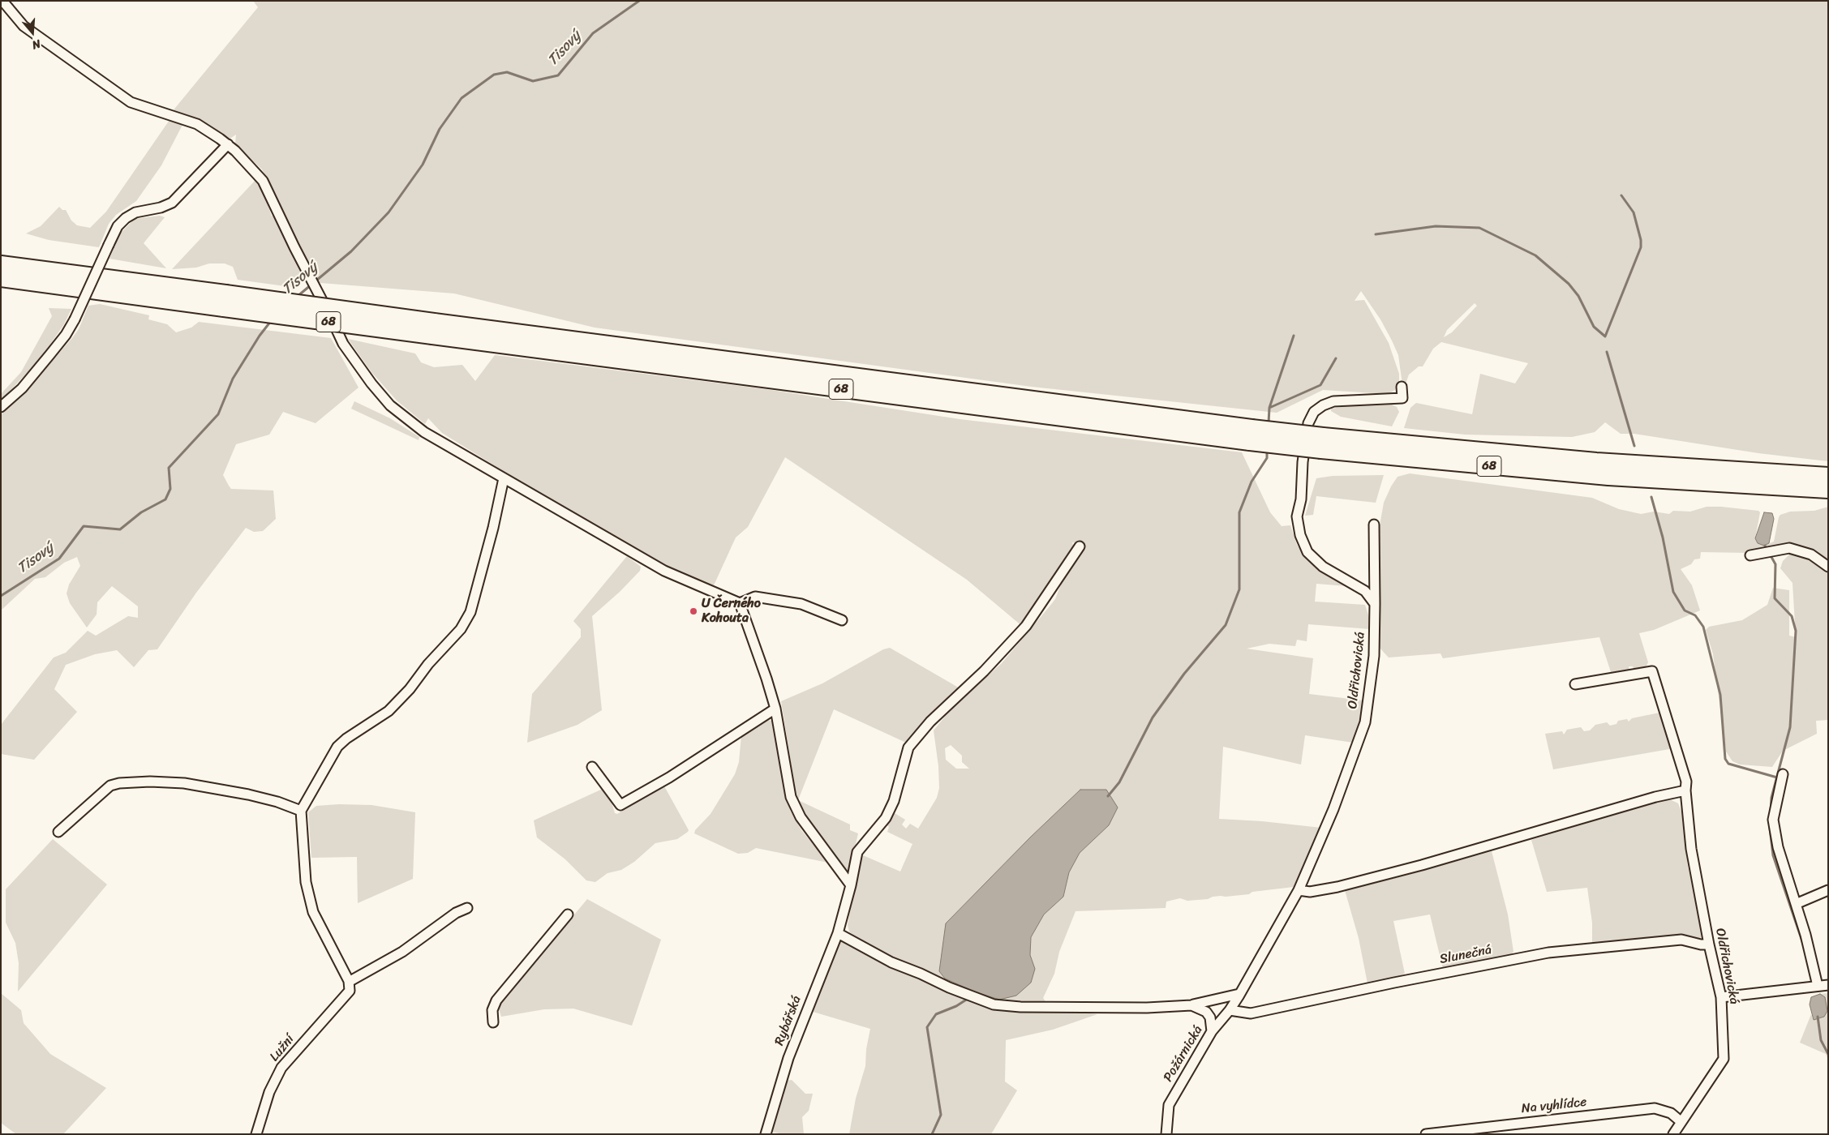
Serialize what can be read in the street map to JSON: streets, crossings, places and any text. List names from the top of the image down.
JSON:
{
  "streets": {
    "highway": ["68"],
    "street": [
      "Oldřichovická",
      "Slunečná",
      "Rybářská",
      "Lužní",
      "Požárnická",
      "Na vyhlídce"
    ]
  },
  "crossings": [
    ["Oldřichovická", "Slunečná"],
    ["Oldřichovická", "Požárnická"],
    ["Oldřichovická", "Na vyhlídce"],
    ["Slunečná", "Požárnická"]
  ],
  "water": ["Tisový"],
  "places": ["U Černého Kohouta"],
  "north": "bottom"
}
